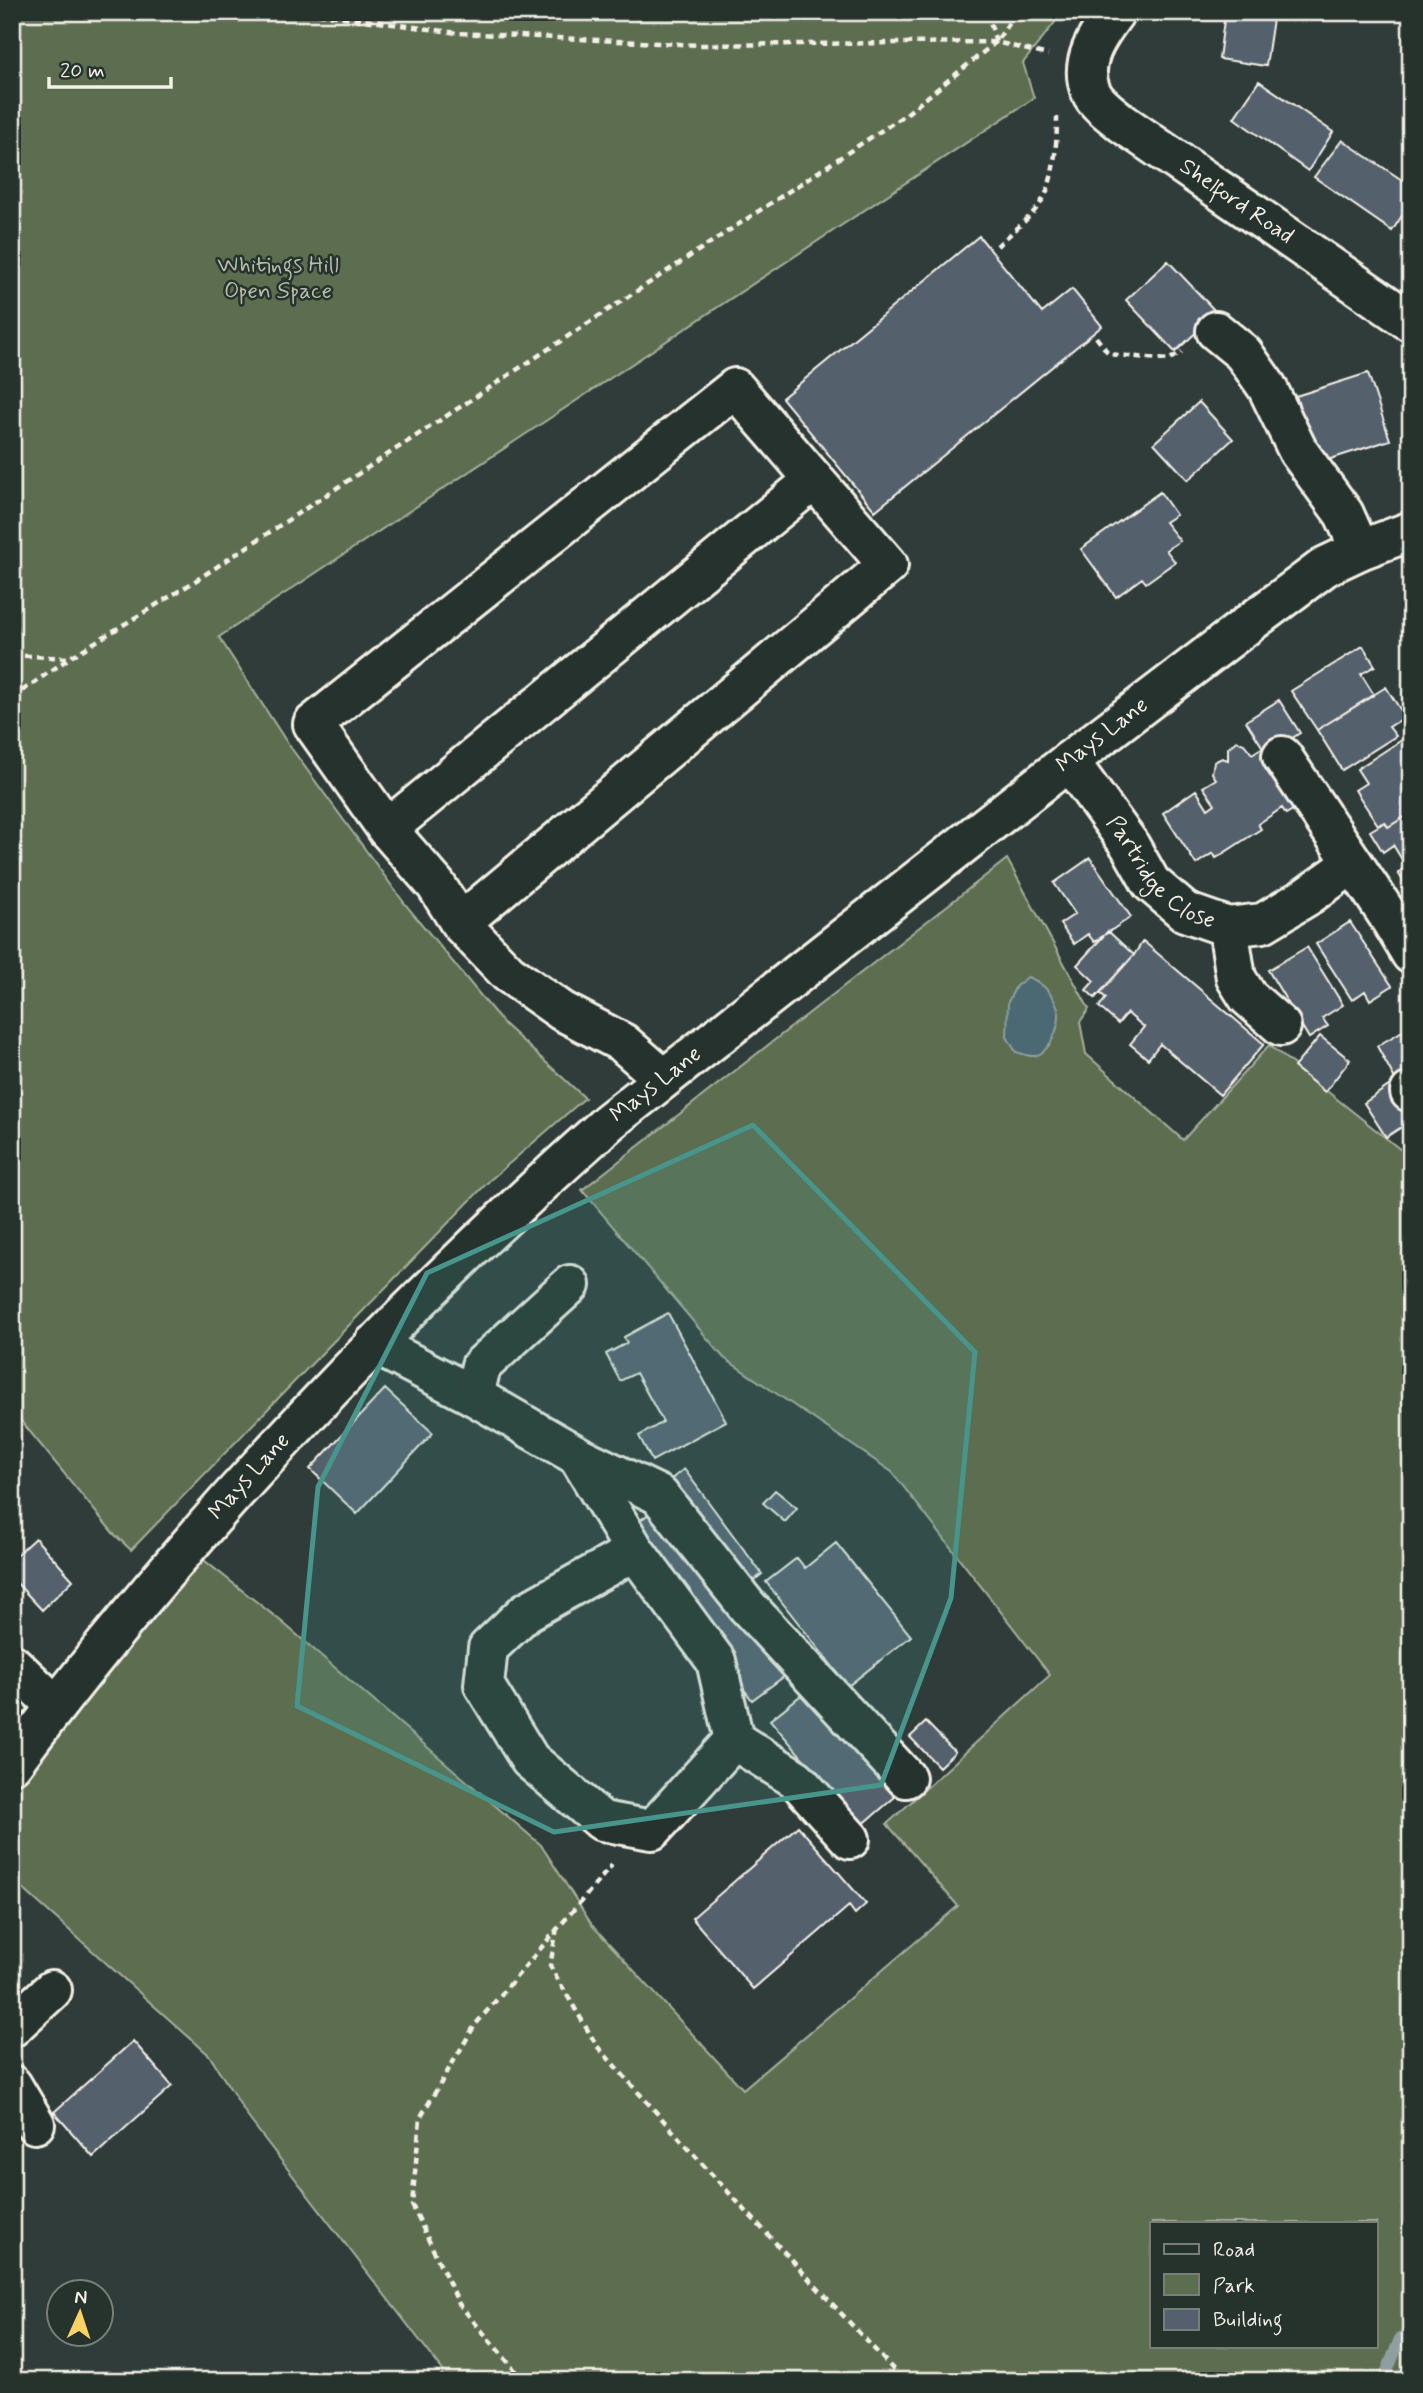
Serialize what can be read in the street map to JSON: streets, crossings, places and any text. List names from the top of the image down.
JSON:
{
  "streets": {
    "street": ["Shelford Road", "Mays Lane", "Partridge Close"]
  },
  "crossings": [
    ["Mays Lane", "Partridge Close"]
  ],
  "parks": ["Whitings Hill Open Space"],
  "legend": ["Road", "Park", "Building"],
  "scale_bar": "20 m",
  "north": "top"
}
